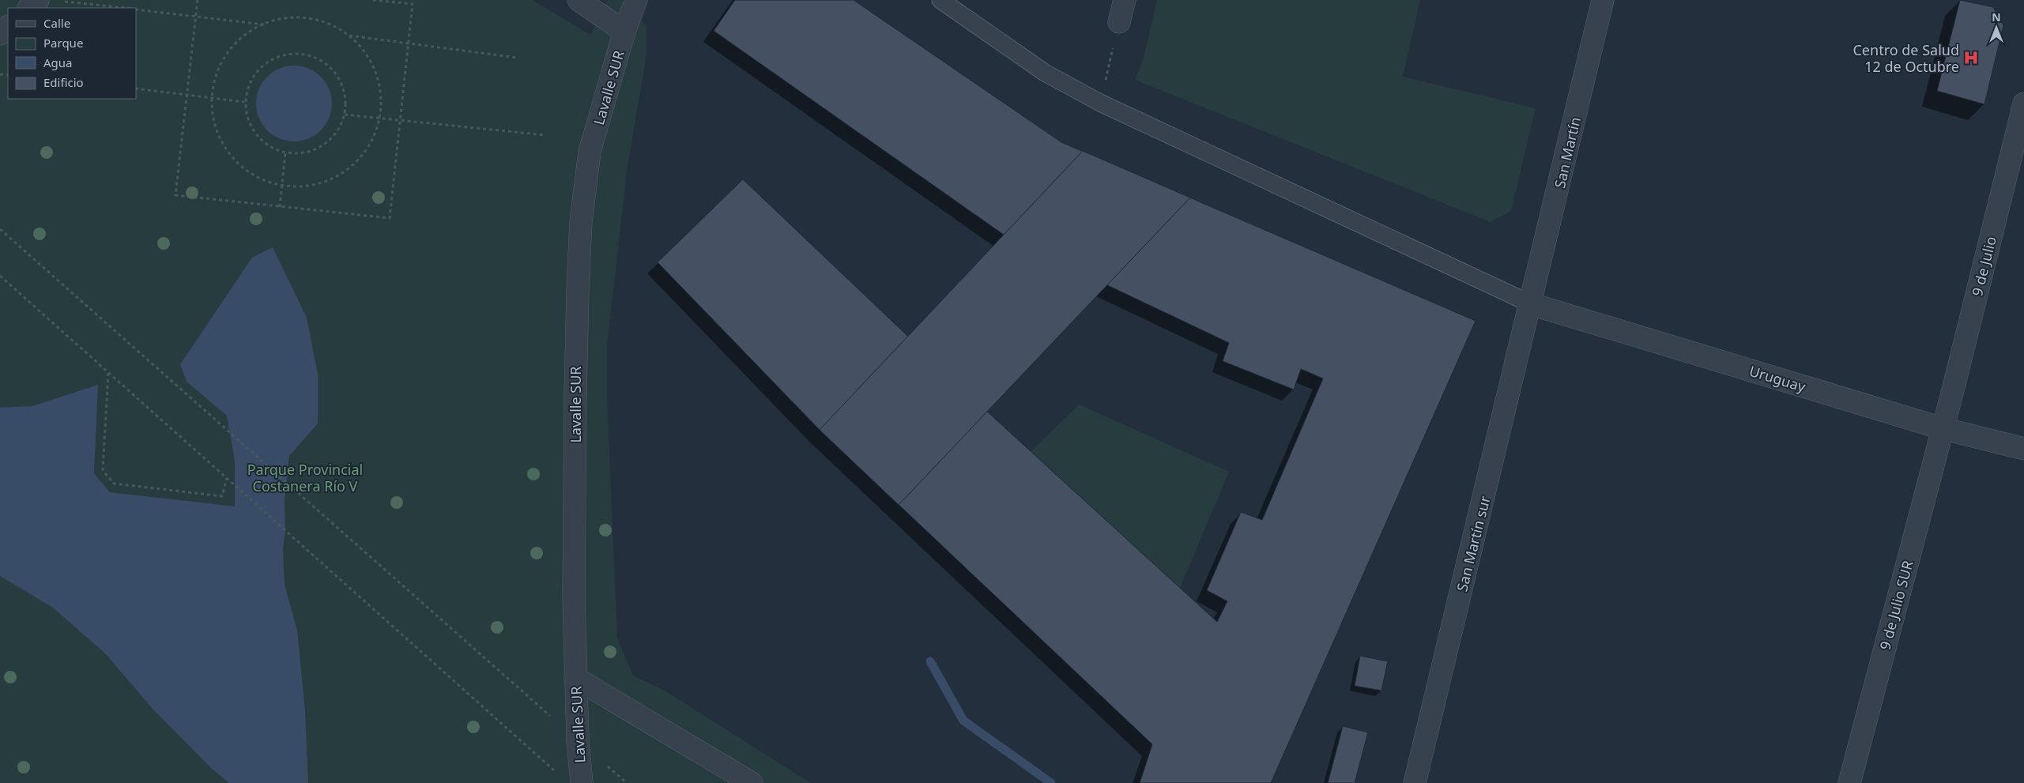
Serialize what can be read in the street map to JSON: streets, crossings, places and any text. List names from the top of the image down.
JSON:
{
  "streets": {
    "street": [
      "Lavalle SUR",
      "San Martín",
      "9 de Julio",
      "Uruguay",
      "San Martín sur",
      "9 de Julio SUR"
    ]
  },
  "crossings": [
    ["San Martín", "Uruguay"],
    ["San Martín", "San Martín sur"],
    ["9 de Julio", "Uruguay"],
    ["9 de Julio", "9 de Julio SUR"],
    ["Uruguay", "San Martín sur"],
    ["Uruguay", "9 de Julio SUR"]
  ],
  "parks": ["Parque Provincial Costanera Río V"],
  "places": {
    "hospital": ["Centro de Salud 12 de Octubre"]
  },
  "legend": [
    "Calle",
    "Parque",
    "Agua",
    "Edificio"
  ],
  "north": "top"
}
